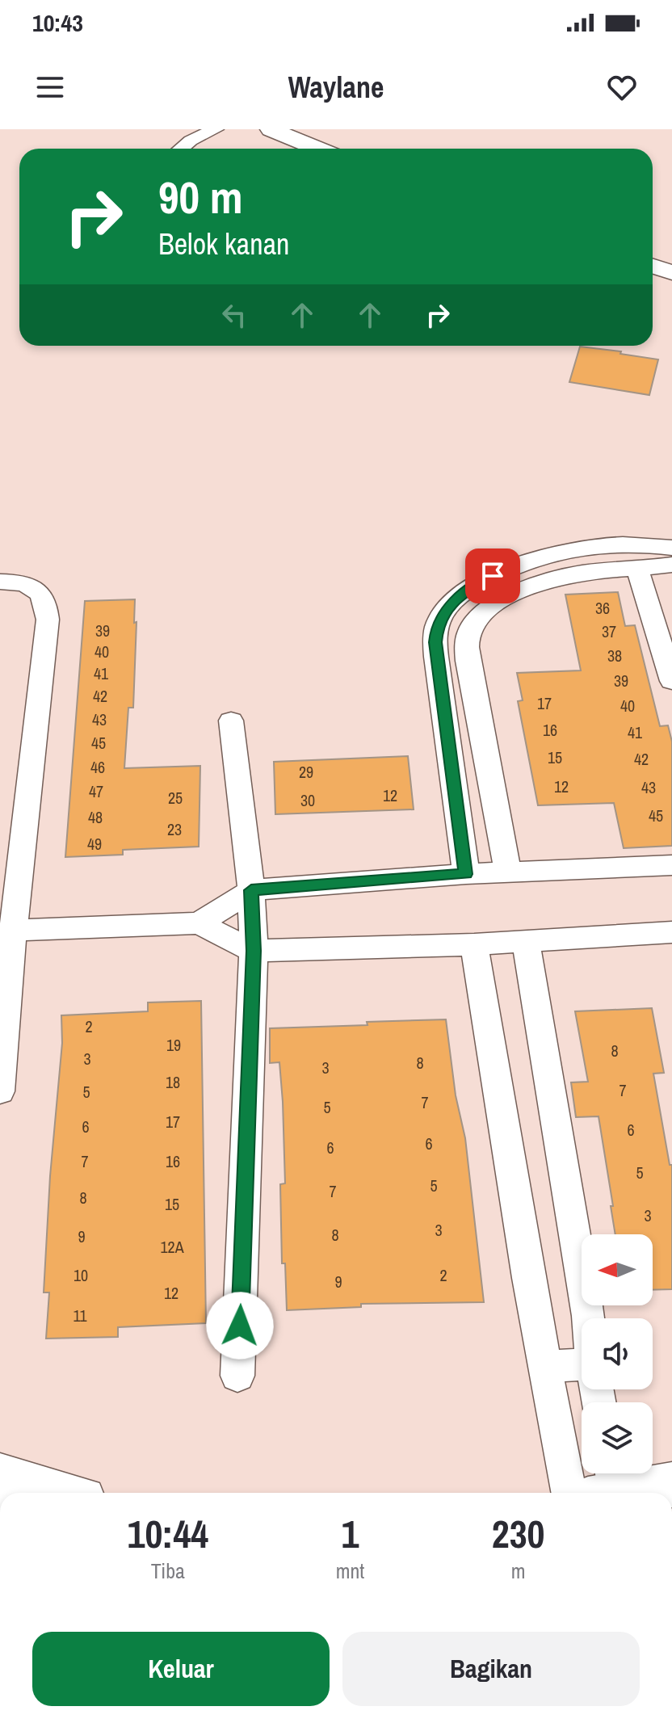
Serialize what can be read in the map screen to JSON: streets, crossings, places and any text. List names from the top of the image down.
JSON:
{
  "house_numbers": [
    "36",
    "39",
    "37",
    "40",
    "38",
    "41",
    "39",
    "42",
    "17",
    "40",
    "43",
    "16",
    "41",
    "45",
    "15",
    "42",
    "46",
    "29",
    "12",
    "43",
    "47",
    "12",
    "25",
    "30",
    "45",
    "48",
    "23",
    "49",
    "2",
    "19",
    "8",
    "3",
    "8",
    "3",
    "18",
    "7",
    "5",
    "7",
    "5",
    "17",
    "6",
    "6",
    "6",
    "6",
    "7",
    "16",
    "5",
    "5",
    "7",
    "8",
    "15",
    "3",
    "3",
    "8",
    "9",
    "12A",
    "10",
    "2",
    "9",
    "12",
    "11"
  ],
  "north": "left",
  "page": {
    "status": "10:43",
    "header": "Waylane",
    "turn": ["90 m", "Belok kanan"],
    "eta": [
      "10:44",
      "Tiba",
      "1",
      "mnt",
      "230",
      "m"
    ],
    "buttons": ["Keluar", "Bagikan"]
  }
}
